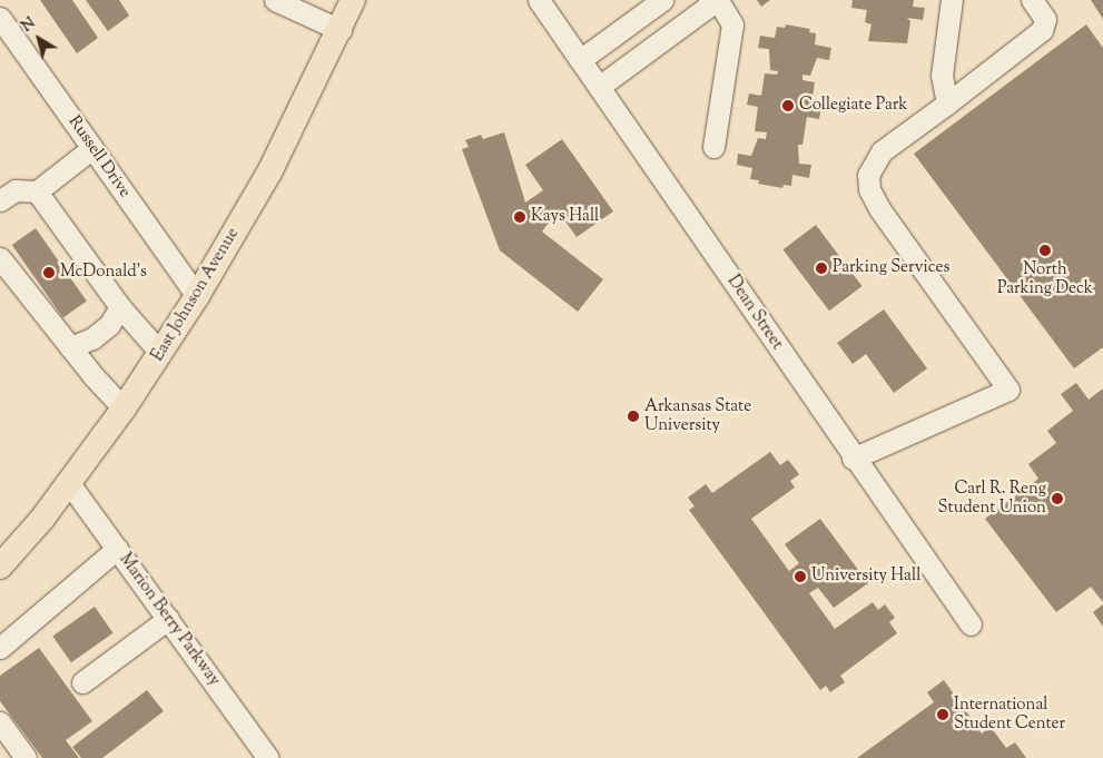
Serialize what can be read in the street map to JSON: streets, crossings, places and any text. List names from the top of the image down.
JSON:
{
  "streets": {
    "main road": ["East Johnson Avenue"],
    "street": ["Russell Drive", "Dean Street", "Marion Berry Parkway"]
  },
  "crossings": [
    ["Russell Drive", "East Johnson Avenue"],
    ["East Johnson Avenue", "Marion Berry Parkway"]
  ],
  "places": [
    "Collegiate Park",
    "Kays Hall",
    "North Parking Deck",
    "Parking Services",
    "McDonald's",
    "Arkansas State University",
    "Carl R. Reng Student Union",
    "University Hall",
    "International Student Center"
  ],
  "north": "top left"
}
